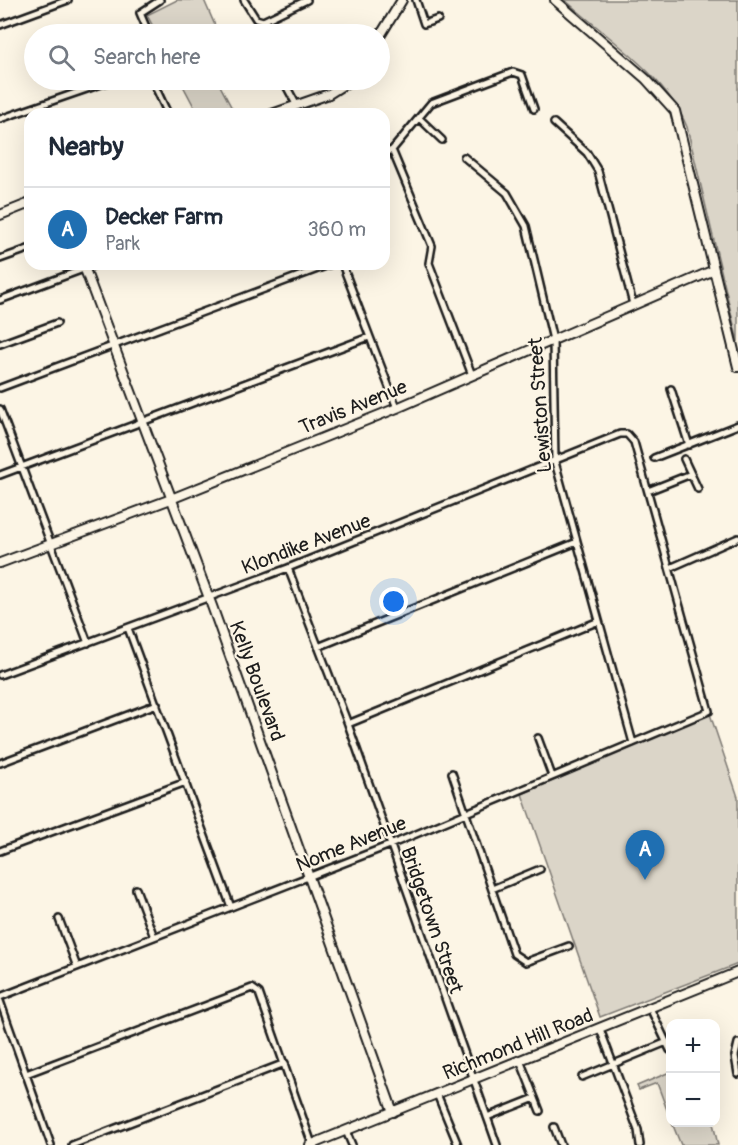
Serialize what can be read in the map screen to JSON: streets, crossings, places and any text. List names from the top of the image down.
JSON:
{
  "streets": {
    "street": [
      "Lewiston Street",
      "Travis Avenue",
      "Klondike Avenue",
      "Kelly Boulevard",
      "Nome Avenue",
      "Bridgetown Street",
      "Richmond Hill Road"
    ]
  },
  "crossings": [
    ["Lewiston Street", "Travis Avenue"],
    ["Lewiston Street", "Klondike Avenue"],
    ["Lewiston Street", "Nome Avenue"],
    ["Travis Avenue", "Kelly Boulevard"],
    ["Klondike Avenue", "Kelly Boulevard"],
    ["Klondike Avenue", "Bridgetown Street"],
    ["Kelly Boulevard", "Nome Avenue"],
    ["Kelly Boulevard", "Richmond Hill Road"],
    ["Nome Avenue", "Bridgetown Street"],
    ["Bridgetown Street", "Richmond Hill Road"]
  ],
  "page": {
    "search": "Search here",
    "heading": "Nearby",
    "list": [
      {
        "mark": "A",
        "name": "Decker Farm",
        "note": "Park",
        "value": "360 m"
      }
    ],
    "pins": "A",
    "map_buttons": ["+", "−"]
  }
}
